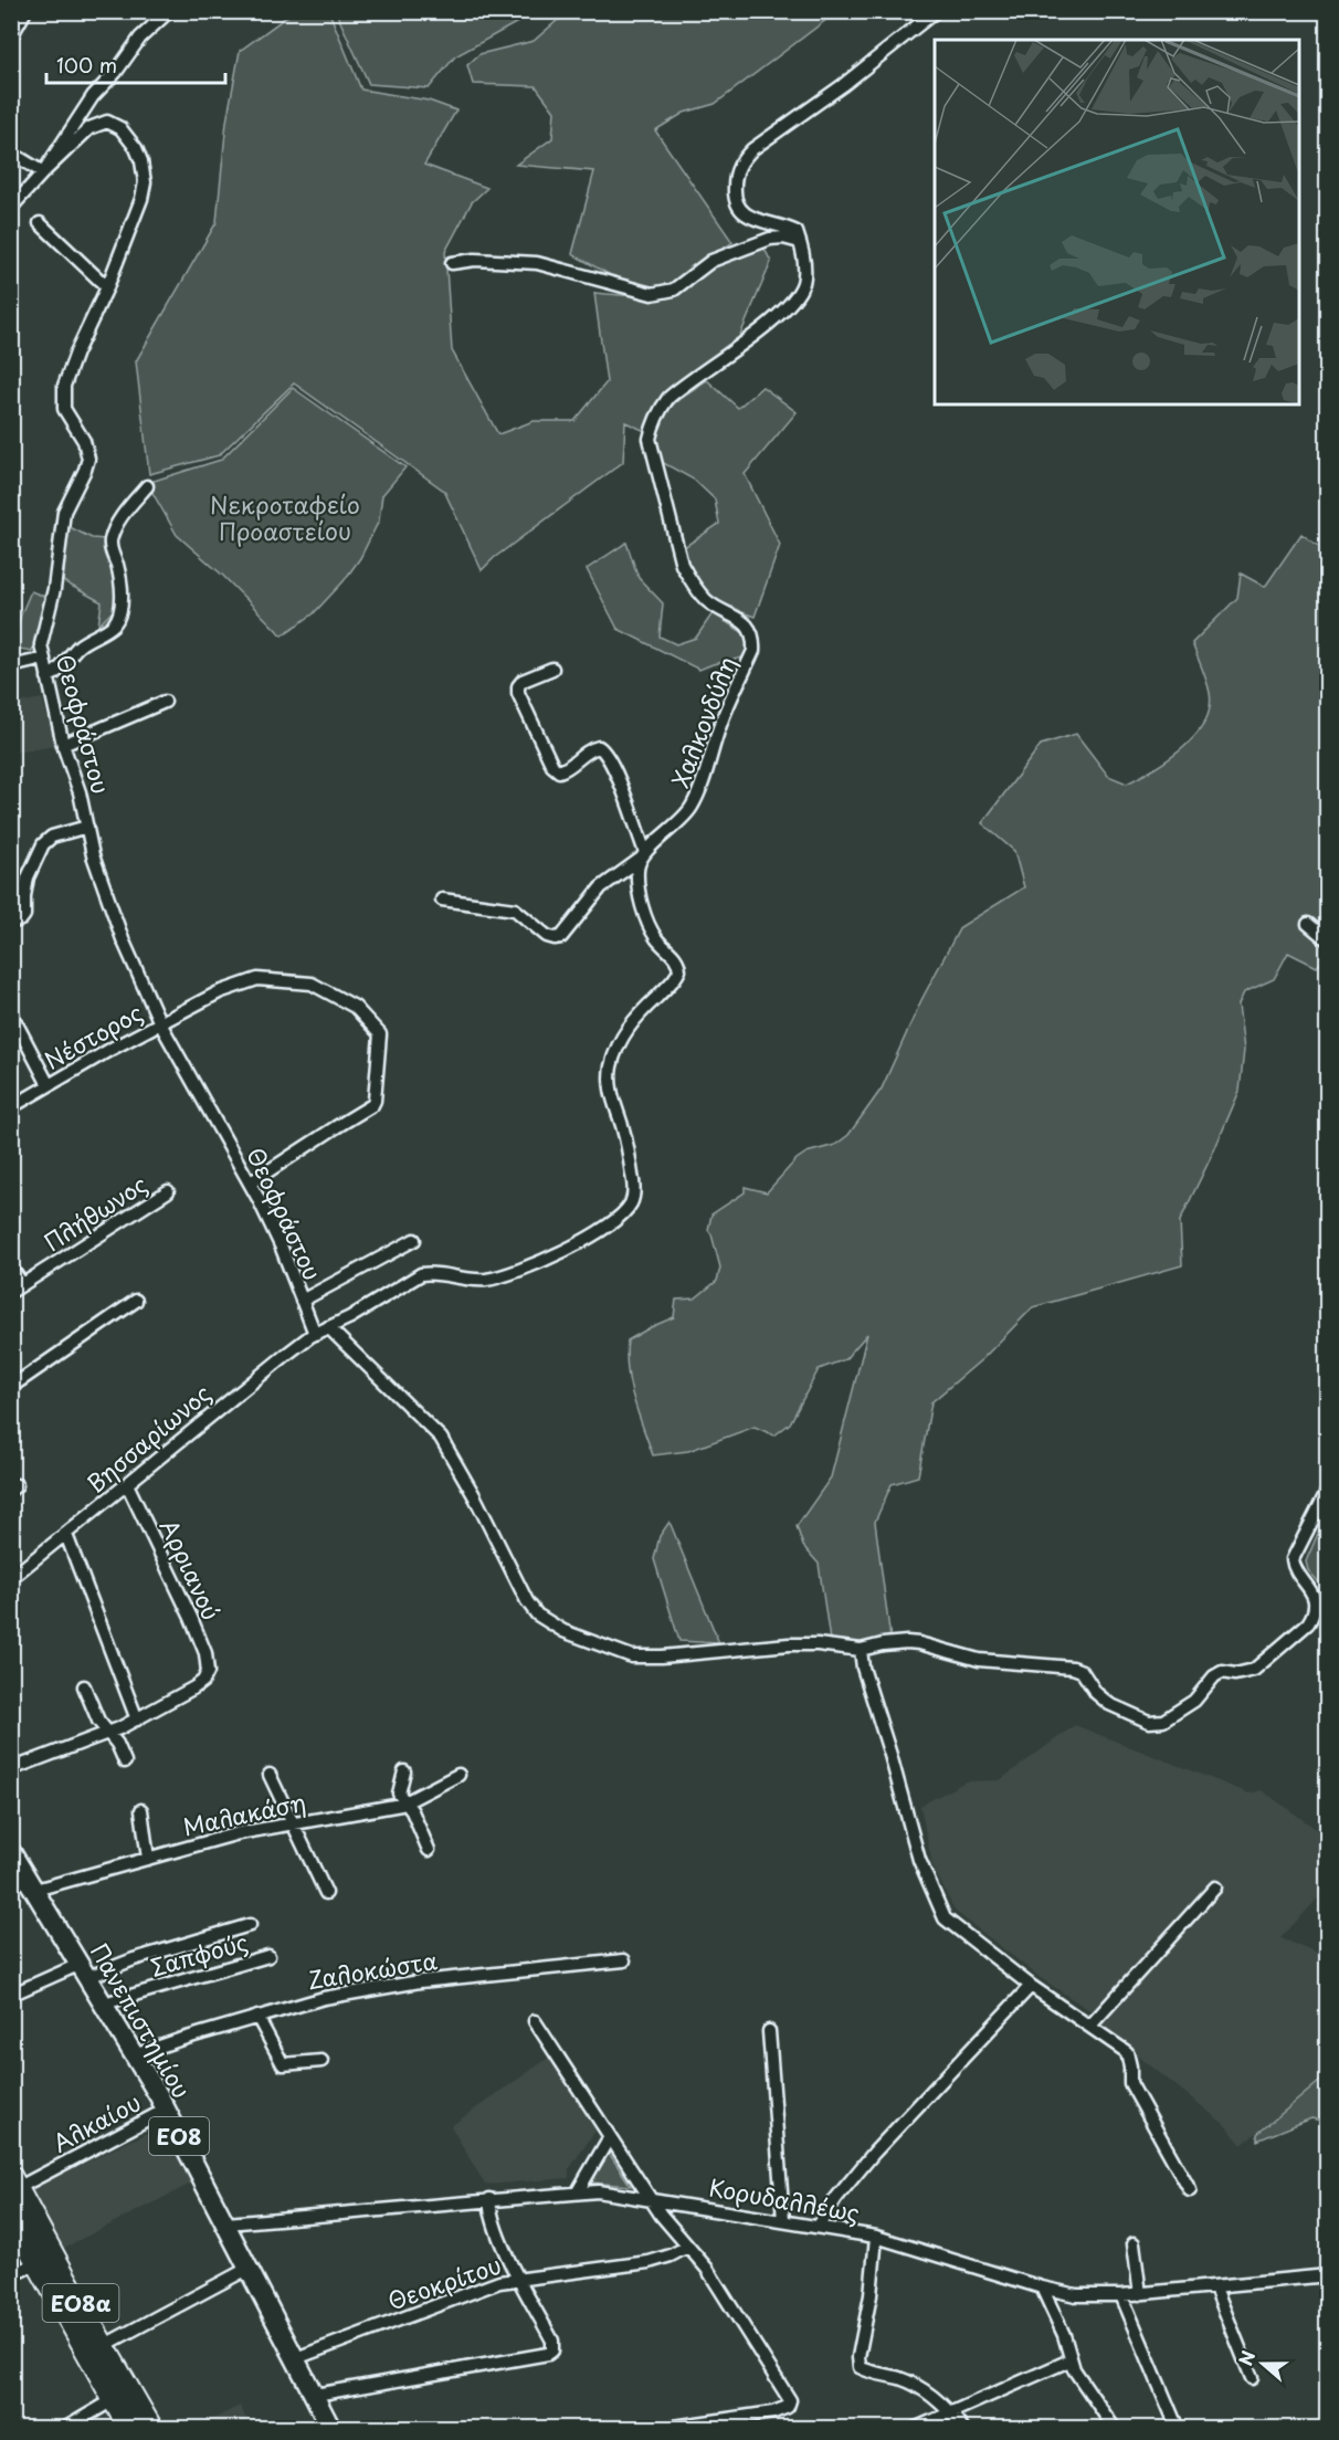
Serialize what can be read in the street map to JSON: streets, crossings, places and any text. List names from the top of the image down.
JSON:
{
  "streets": {
    "highway": ["ΕΟ8α"],
    "main road": ["Πανεπιστημίου", "ΕΟ8"],
    "street": [
      "Χαλκονδύλη",
      "Θεοφράστου",
      "Νέστορος",
      "Πλήθωνος",
      "Βησσαρίωνος",
      "Αρριανού",
      "Μαλακάση",
      "Σαπφούς",
      "Ζαλοκώστα",
      "Αλκαίου",
      "Κορυδαλλέως",
      "Θεοκρίτου"
    ]
  },
  "crossings": [
    ["Θεοφράστου", "Νέστορος"],
    ["Θεοφράστου", "Βησσαρίωνος"],
    ["Βησσαρίωνος", "Αρριανού"],
    ["Μαλακάση", "Πανεπιστημίου"],
    ["Σαπφούς", "Πανεπιστημίου"],
    ["Ζαλοκώστα", "Πανεπιστημίου"],
    ["Πανεπιστημίου", "Αλκαίου"],
    ["Πανεπιστημίου", "Κορυδαλλέως"],
    ["Πανεπιστημίου", "Θεοκρίτου"],
    ["Αλκαίου", "ΕΟ8α"]
  ],
  "parks": ["Νεκροταφείο Προαστείου"],
  "scale_bar": "100 m",
  "north": "left"
}
